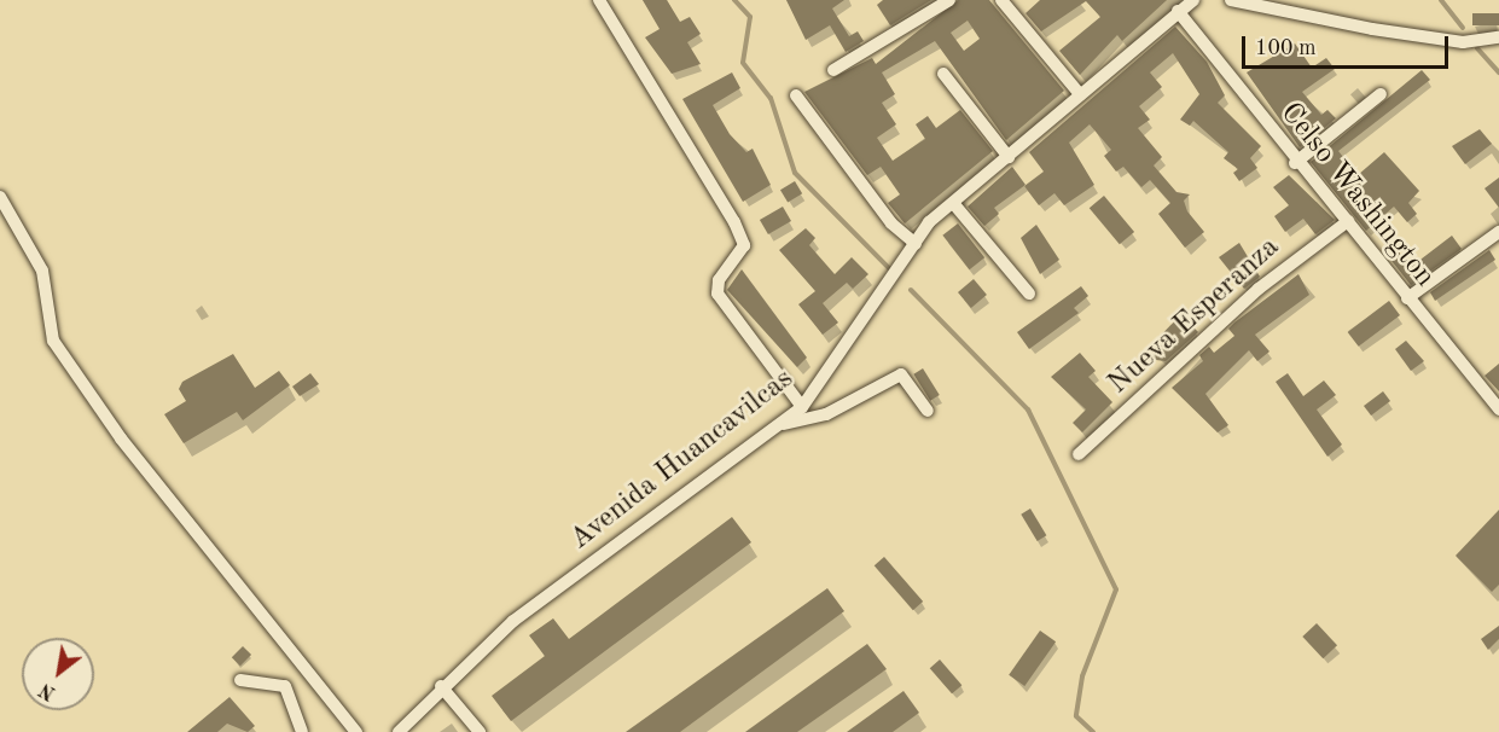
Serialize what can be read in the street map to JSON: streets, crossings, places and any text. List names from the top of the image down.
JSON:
{
  "streets": {
    "street": ["Celso Washington", "Nueva Esperanza", "Avenida Huancavilcas"]
  },
  "crossings": [
    ["Celso Washington", "Nueva Esperanza"],
    ["Celso Washington", "Avenida Huancavilcas"]
  ],
  "scale_bar": "100 m",
  "north": "bottom left"
}
